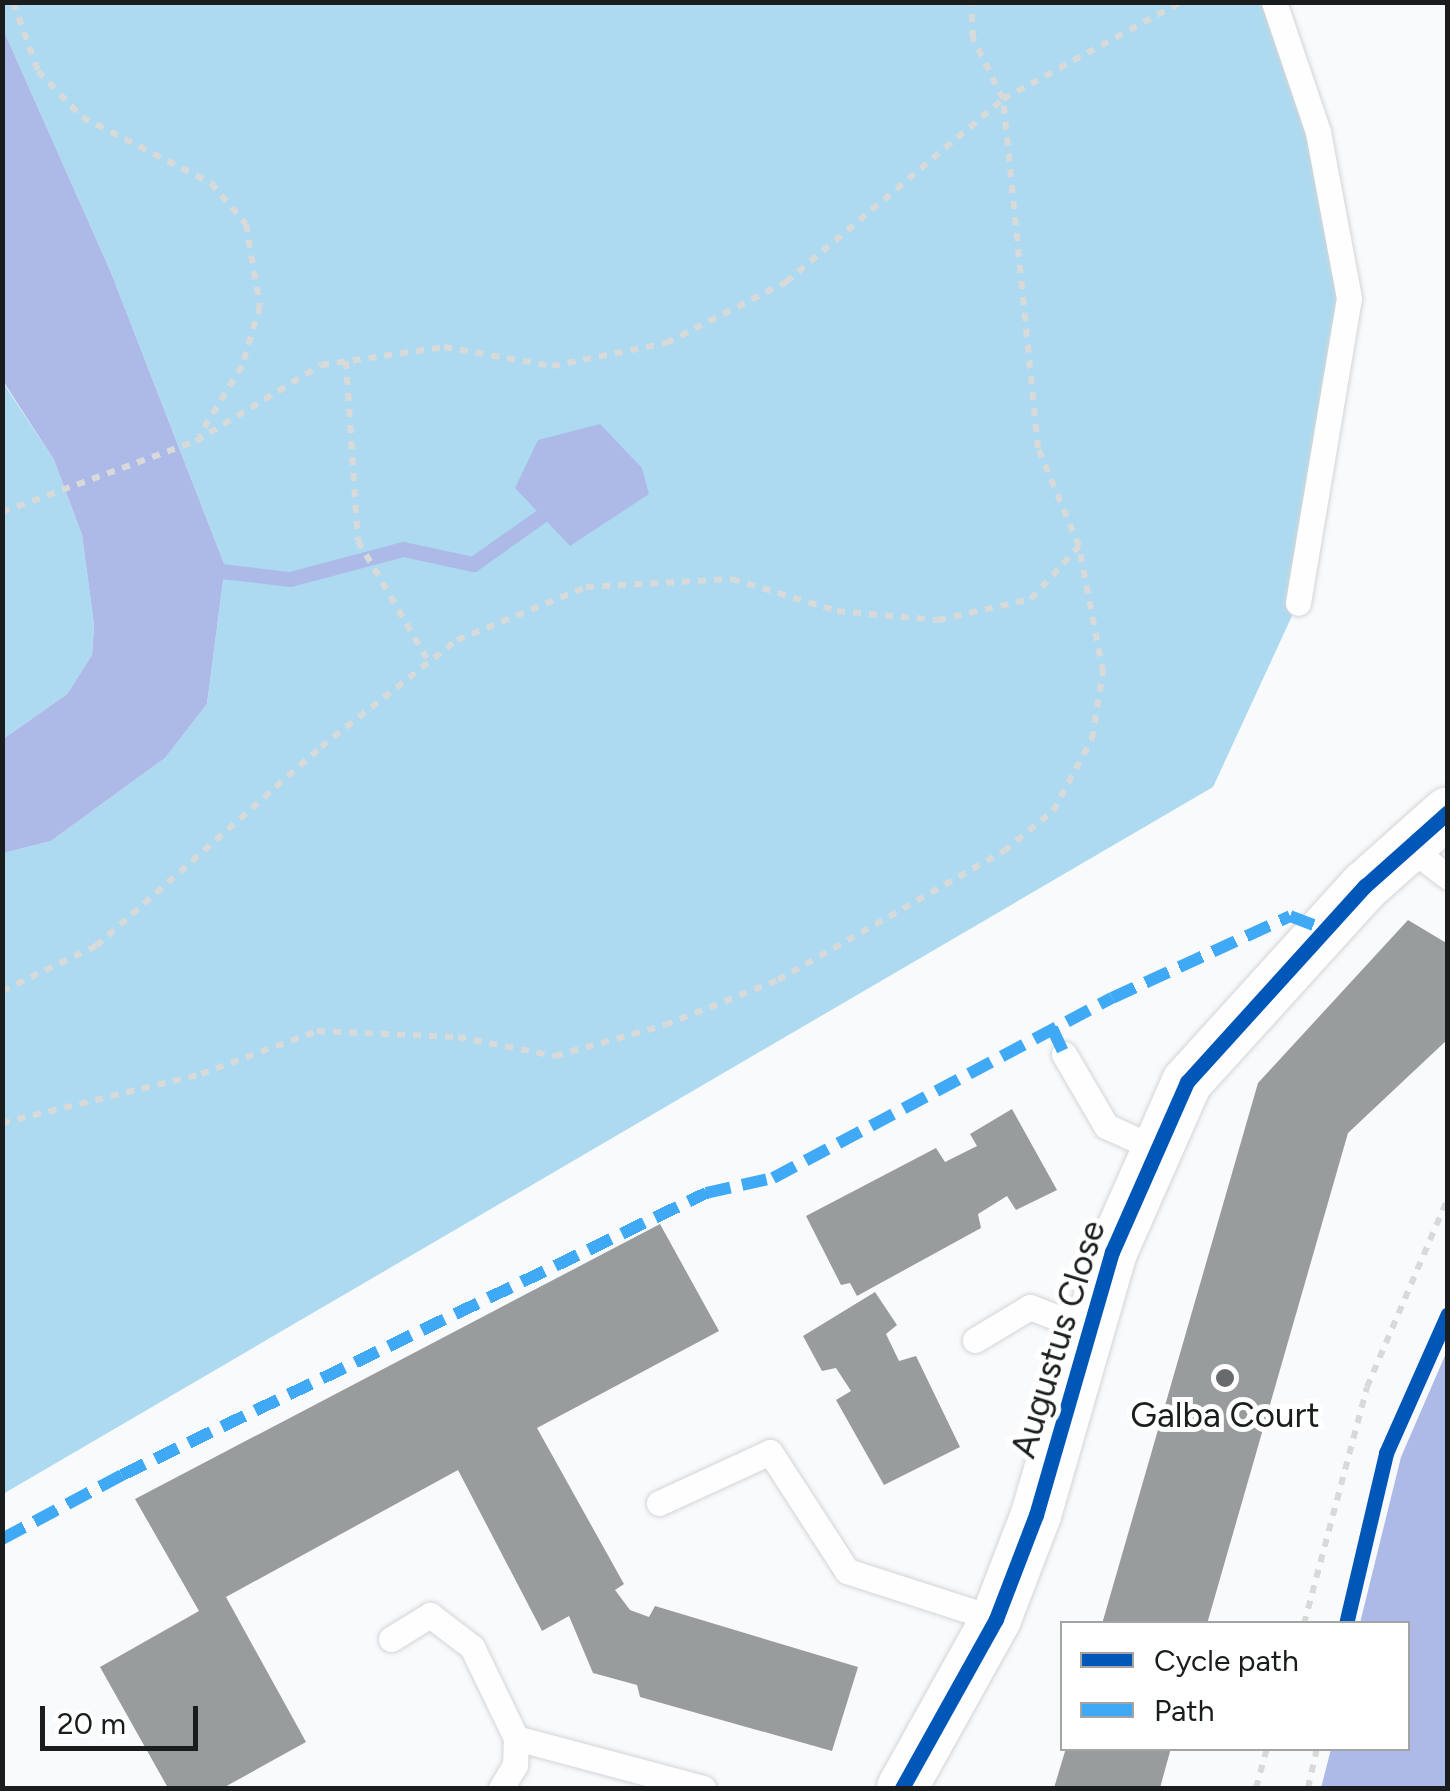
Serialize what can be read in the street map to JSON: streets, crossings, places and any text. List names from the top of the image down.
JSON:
{
  "streets": {
    "street": ["Augustus Close"]
  },
  "places": ["Galba Court"],
  "legend": ["Cycle path", "Path"],
  "scale_bar": "20 m"
}
